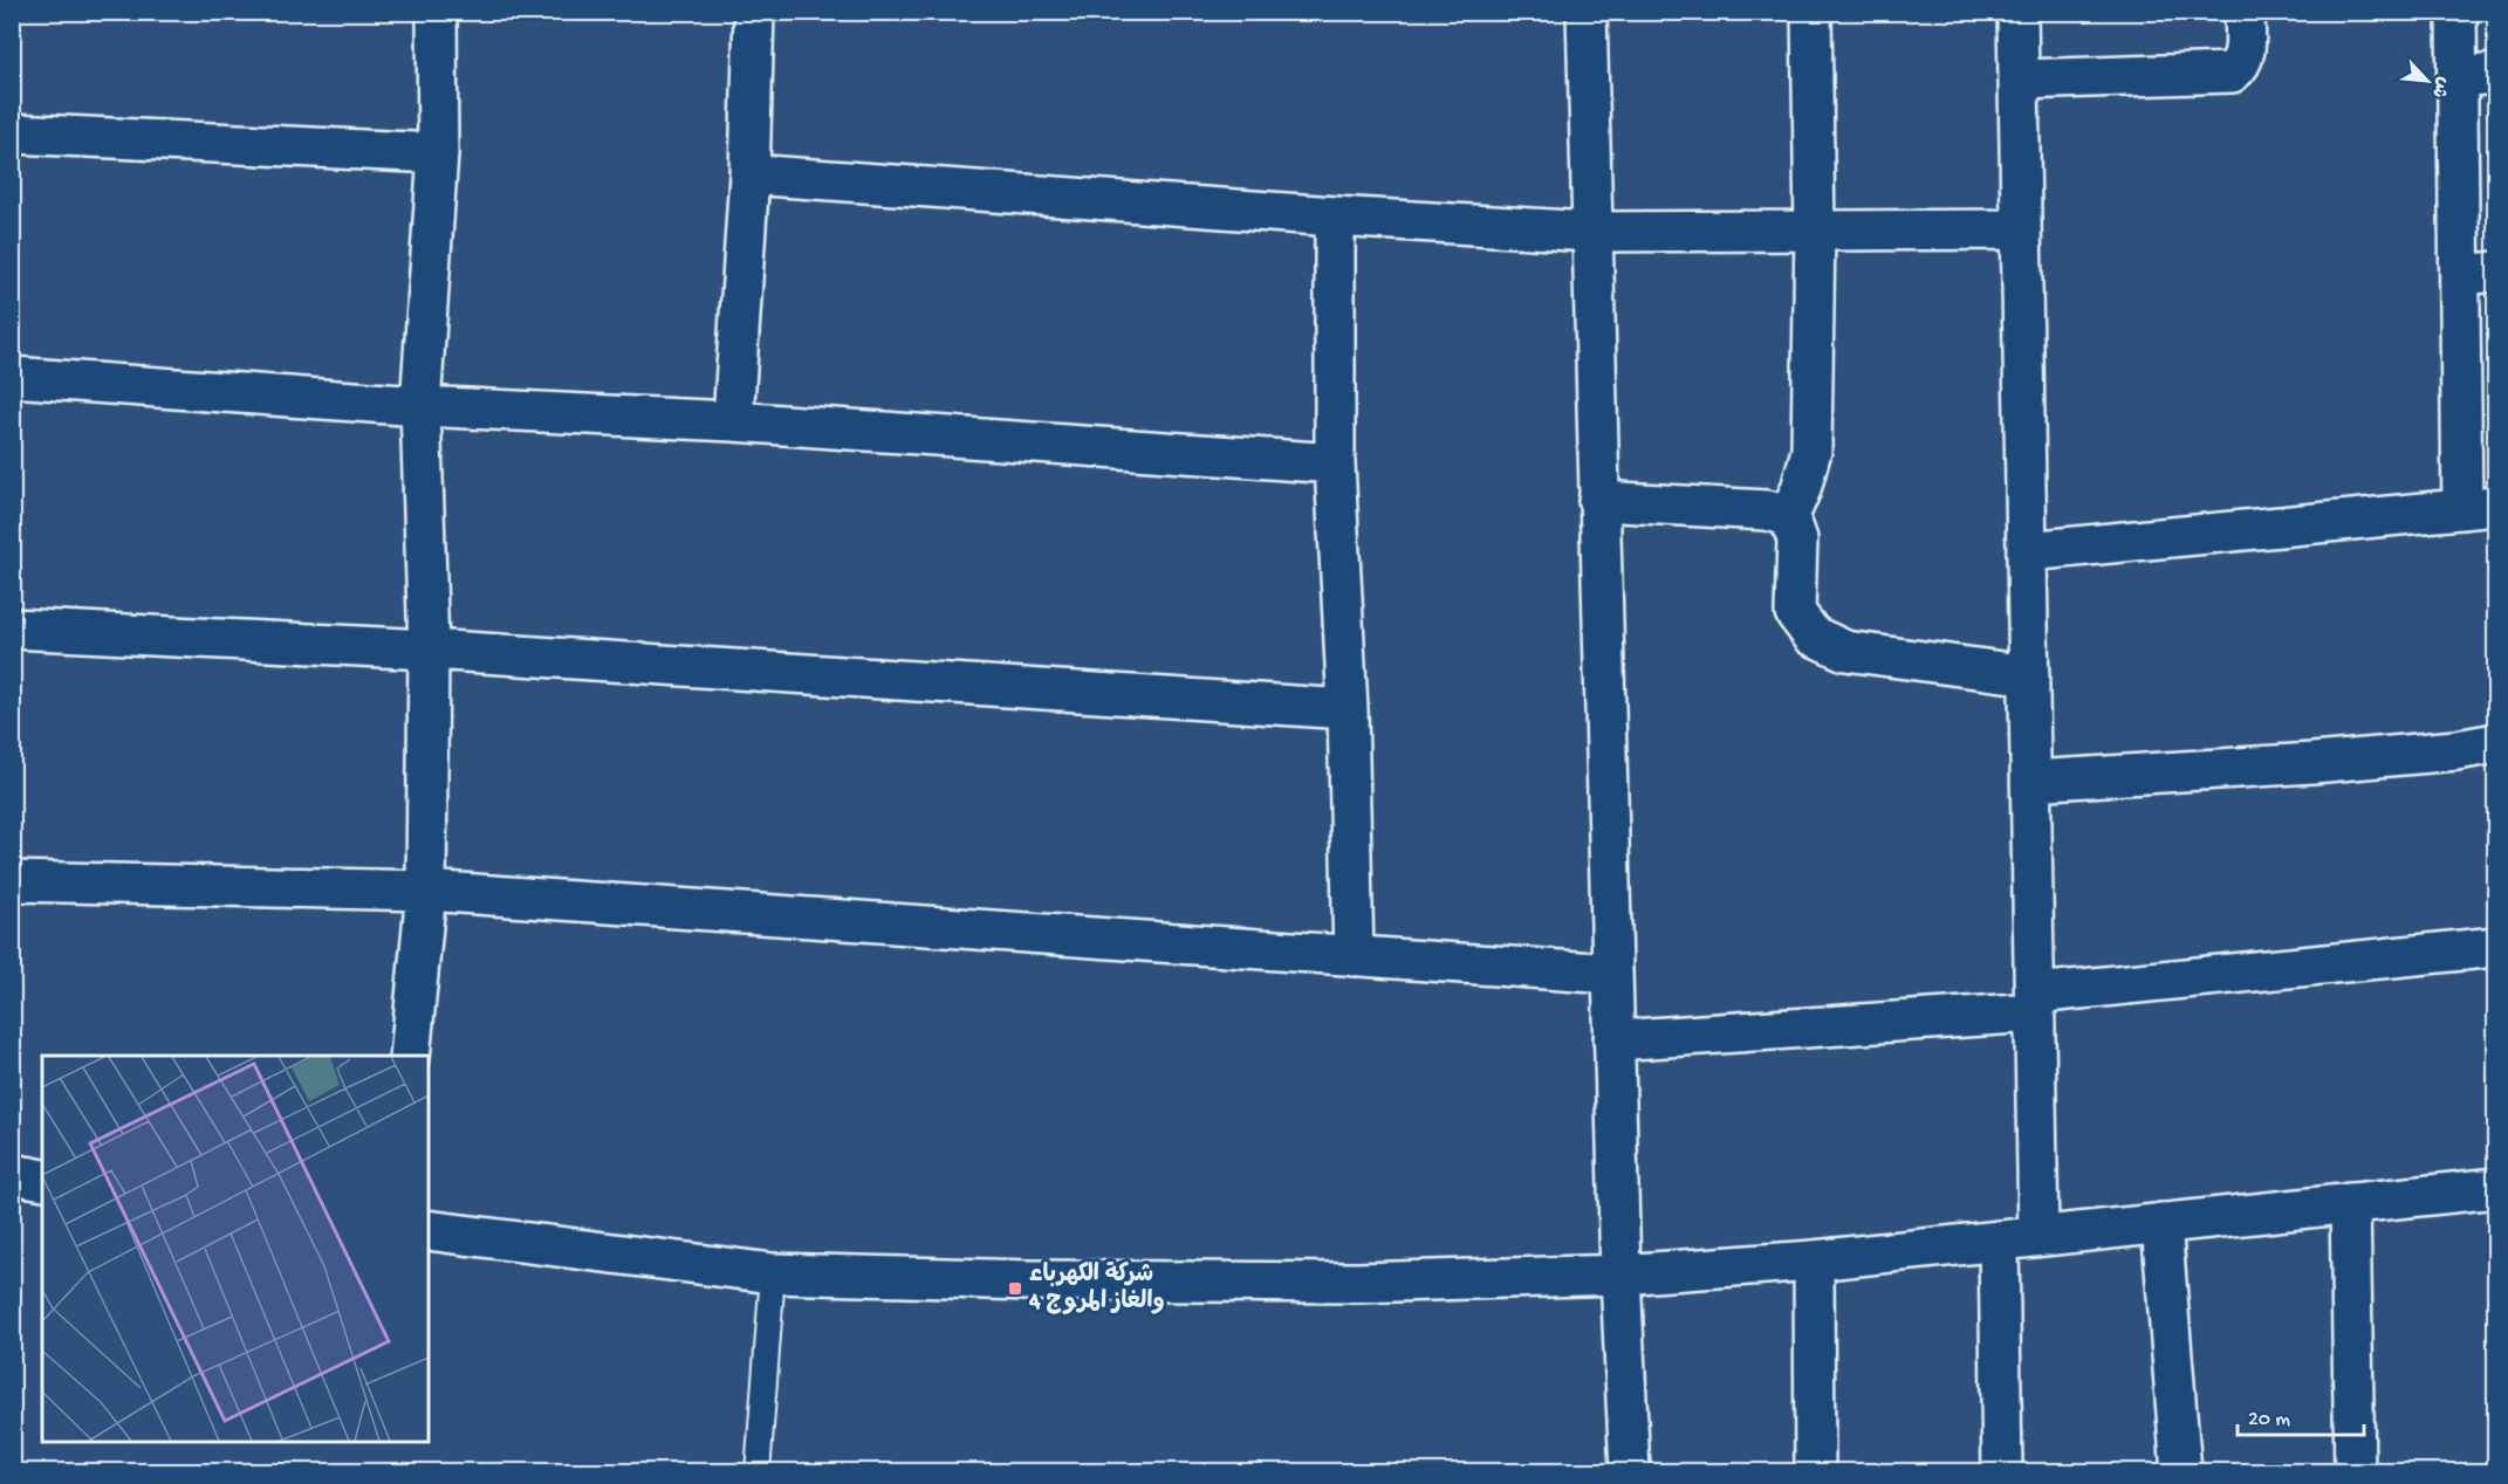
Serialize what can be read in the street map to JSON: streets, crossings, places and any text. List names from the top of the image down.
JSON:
{
  "places": {
    "transit": ["شركة الكهرباء والغاز المروج 4"]
  },
  "scale_bar": "20 m",
  "north": "bottom right"
}
